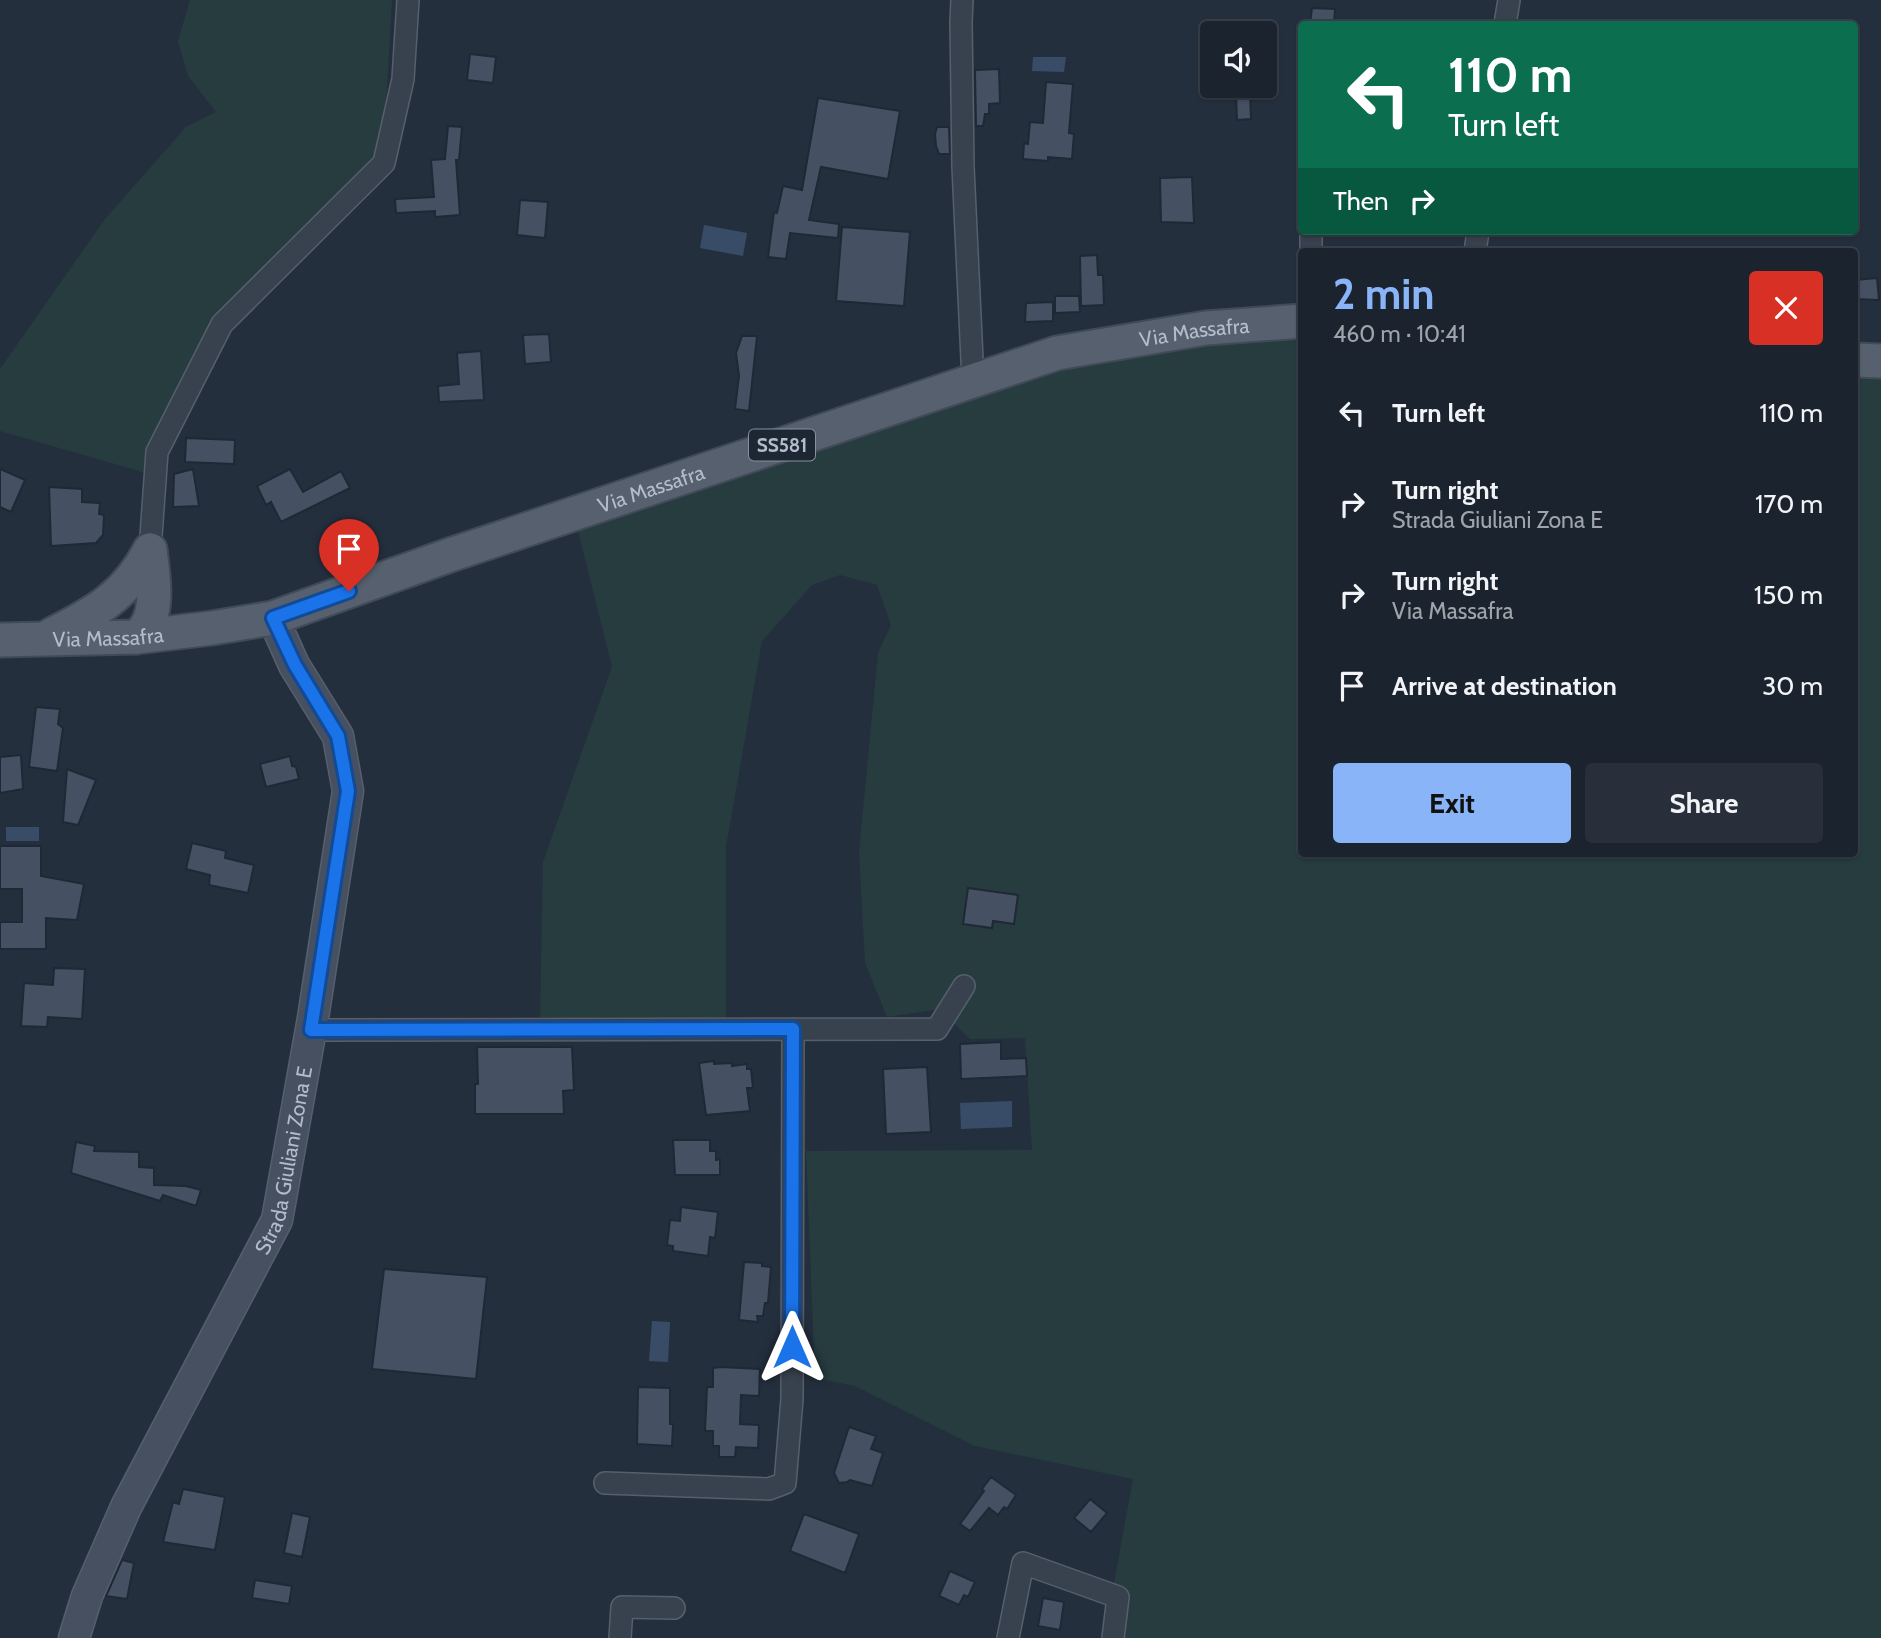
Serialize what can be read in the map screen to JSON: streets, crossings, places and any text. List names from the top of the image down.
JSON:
{
  "streets": {
    "main road": ["Via Massafra", "SS581"],
    "street": ["Strada Giuliani Zona E"]
  },
  "crossings": [
    ["Via Massafra", "Strada Giuliani Zona E"]
  ],
  "page": {
    "turn": ["110 m", "Turn left"],
    "then": "Then",
    "heading": ["2 min", "460 m · 10:41"],
    "list": [
      {
        "name": "Turn left",
        "value": "110 m"
      },
      {
        "name": "Turn right",
        "note": "Strada Giuliani Zona E",
        "value": "170 m"
      },
      {
        "name": "Turn right",
        "note": "Via Massafra",
        "value": "150 m"
      },
      {
        "name": "Arrive at destination",
        "value": "30 m"
      }
    ],
    "buttons": ["Exit", "Share"]
  }
}
